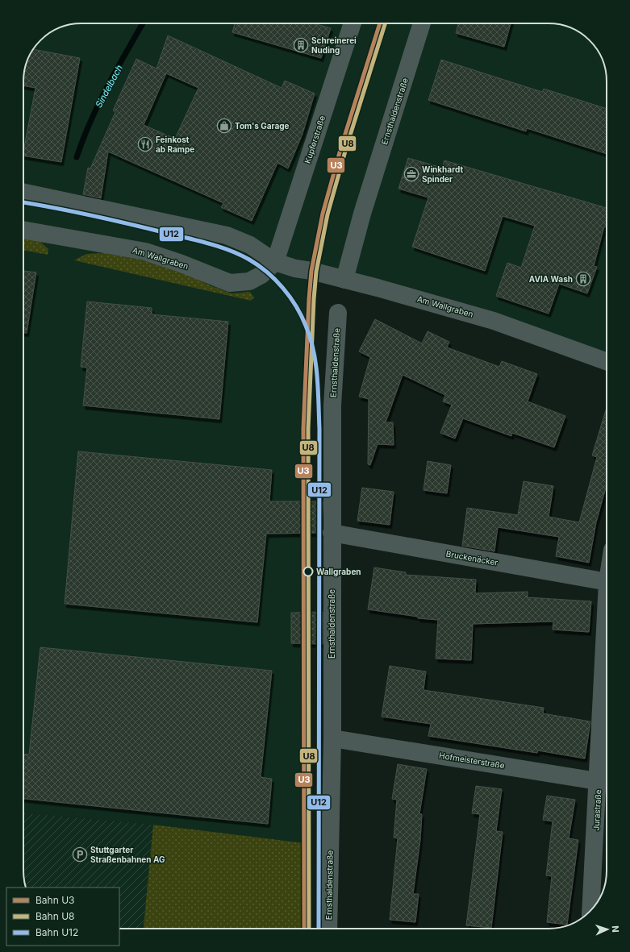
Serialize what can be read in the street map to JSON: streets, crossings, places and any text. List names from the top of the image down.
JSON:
{
  "streets": {
    "street": [
      "Ernsthaldenstraße",
      "Kupferstraße",
      "Am Wallgraben",
      "Bruckenäcker",
      "Hofmeisterstraße",
      "Jurastraße"
    ]
  },
  "crossings": [
    ["Ernsthaldenstraße", "Am Wallgraben"],
    ["Ernsthaldenstraße", "Bruckenäcker"],
    ["Ernsthaldenstraße", "Hofmeisterstraße"],
    ["Kupferstraße", "Am Wallgraben"],
    ["Hofmeisterstraße", "Jurastraße"]
  ],
  "water": ["Sindelbach"],
  "places": {
    "building": ["Schreinerei Nuding", "AVIA Wash"],
    "shop": ["Tom's Garage"],
    "restaurant": ["Feinkost ab Rampe"],
    "office": ["Winkhardt Spinder"],
    "other": ["Wallgraben"],
    "parking": ["Stuttgarter Straßenbahnen AG"]
  },
  "lines": ["rail line U3", "rail line U8", "rail line U12"],
  "legend": ["Bahn U3", "Bahn U8", "Bahn U12"],
  "north": "right"
}
